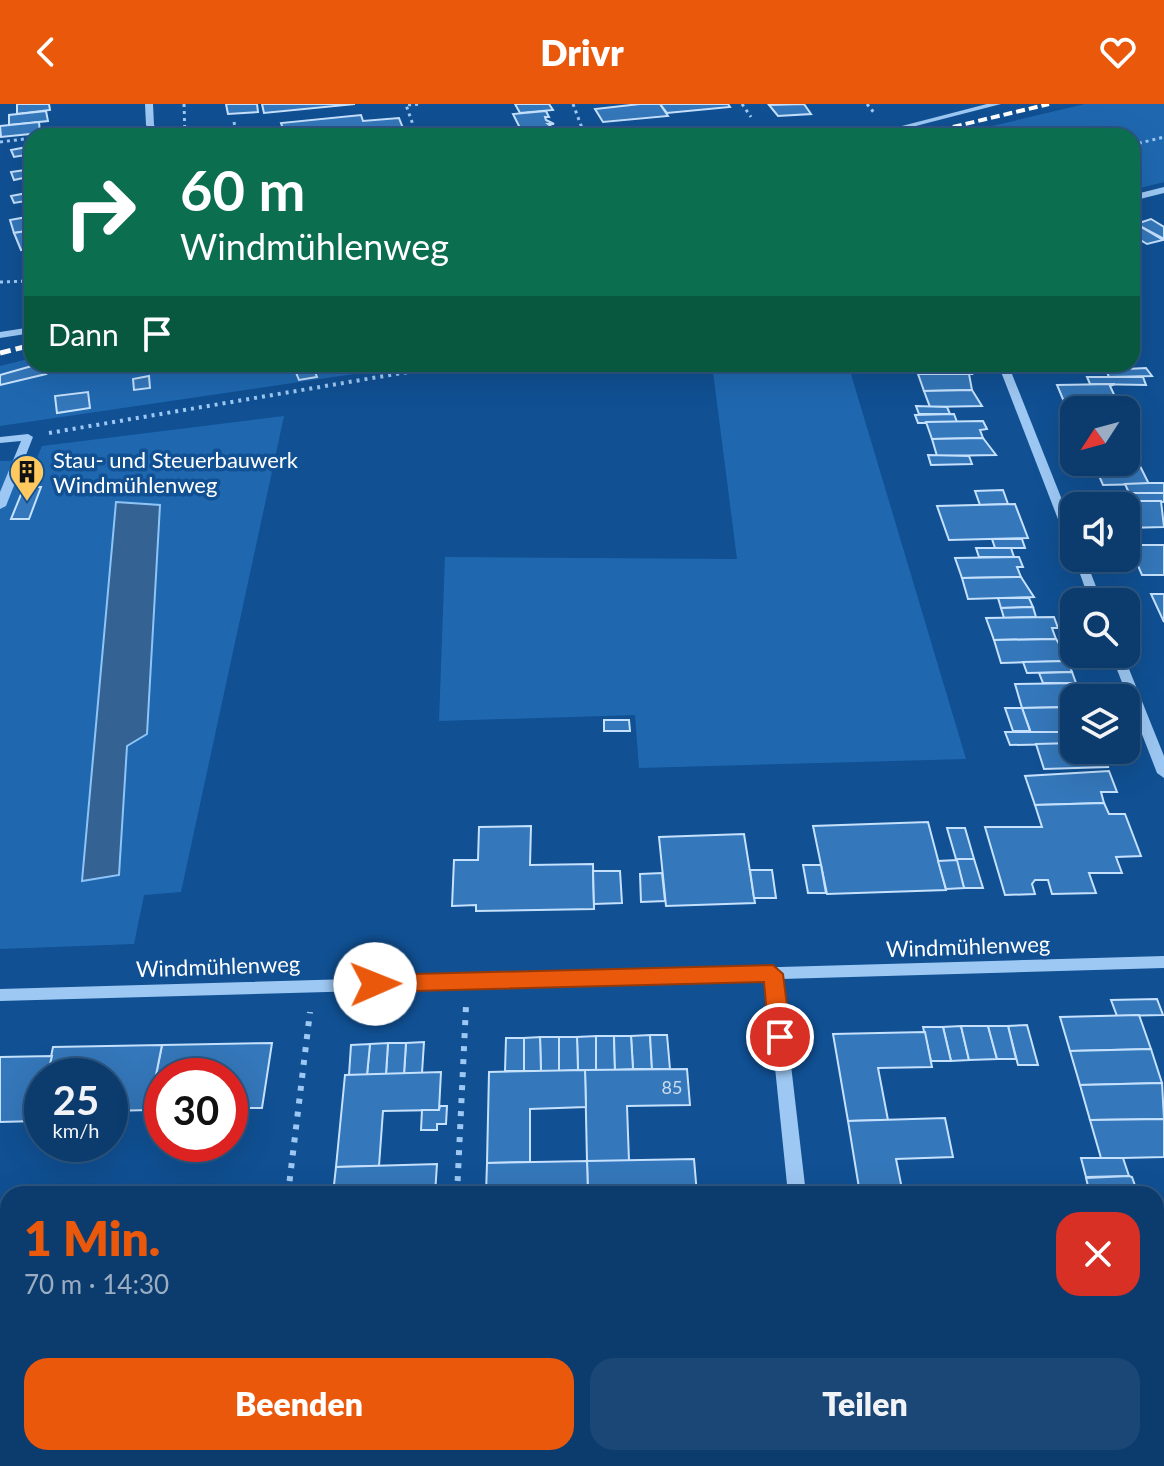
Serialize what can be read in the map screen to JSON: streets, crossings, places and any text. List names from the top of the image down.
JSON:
{
  "streets": {
    "street": ["Windmühlenweg"]
  },
  "places": {
    "building": ["Stau- und Steuerbauwerk Windmühlenweg"]
  },
  "house_numbers": ["85"],
  "north": "bottom left",
  "page": {
    "header": "Drivr",
    "turn": ["60 m", "Windmühlenweg"],
    "then": "Dann",
    "speed": "25 km/h",
    "limit": "30",
    "heading": ["1 Min.", "70 m · 14:30"],
    "buttons": ["Beenden", "Teilen"]
  }
}
